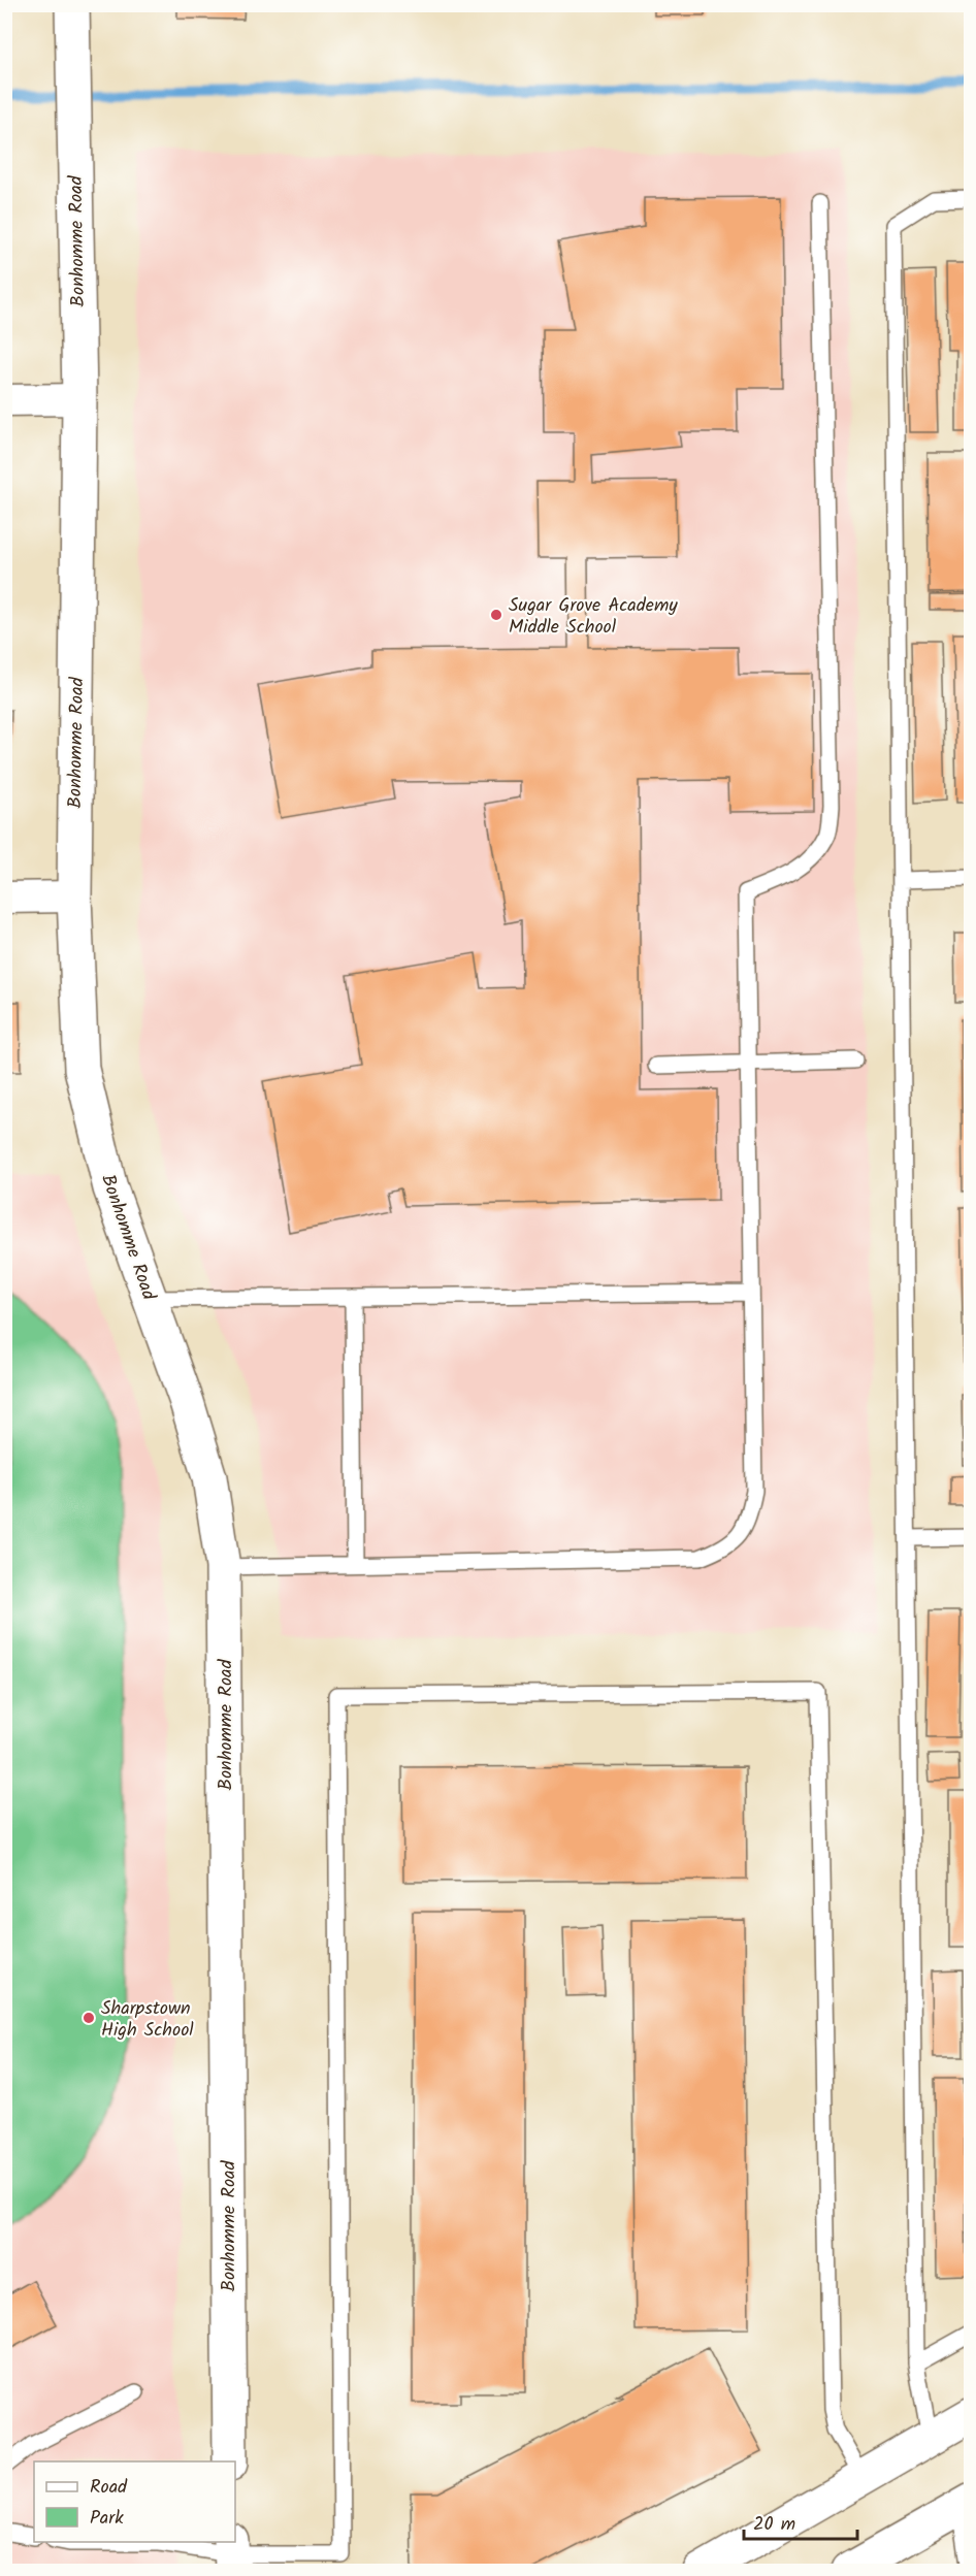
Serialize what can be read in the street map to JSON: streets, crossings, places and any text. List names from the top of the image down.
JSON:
{
  "streets": {
    "street": ["Bonhomme Road"]
  },
  "places": ["Sugar Grove Academy Middle School", "Sharpstown High School"],
  "legend": ["Road", "Park"],
  "scale_bar": "20 m"
}
